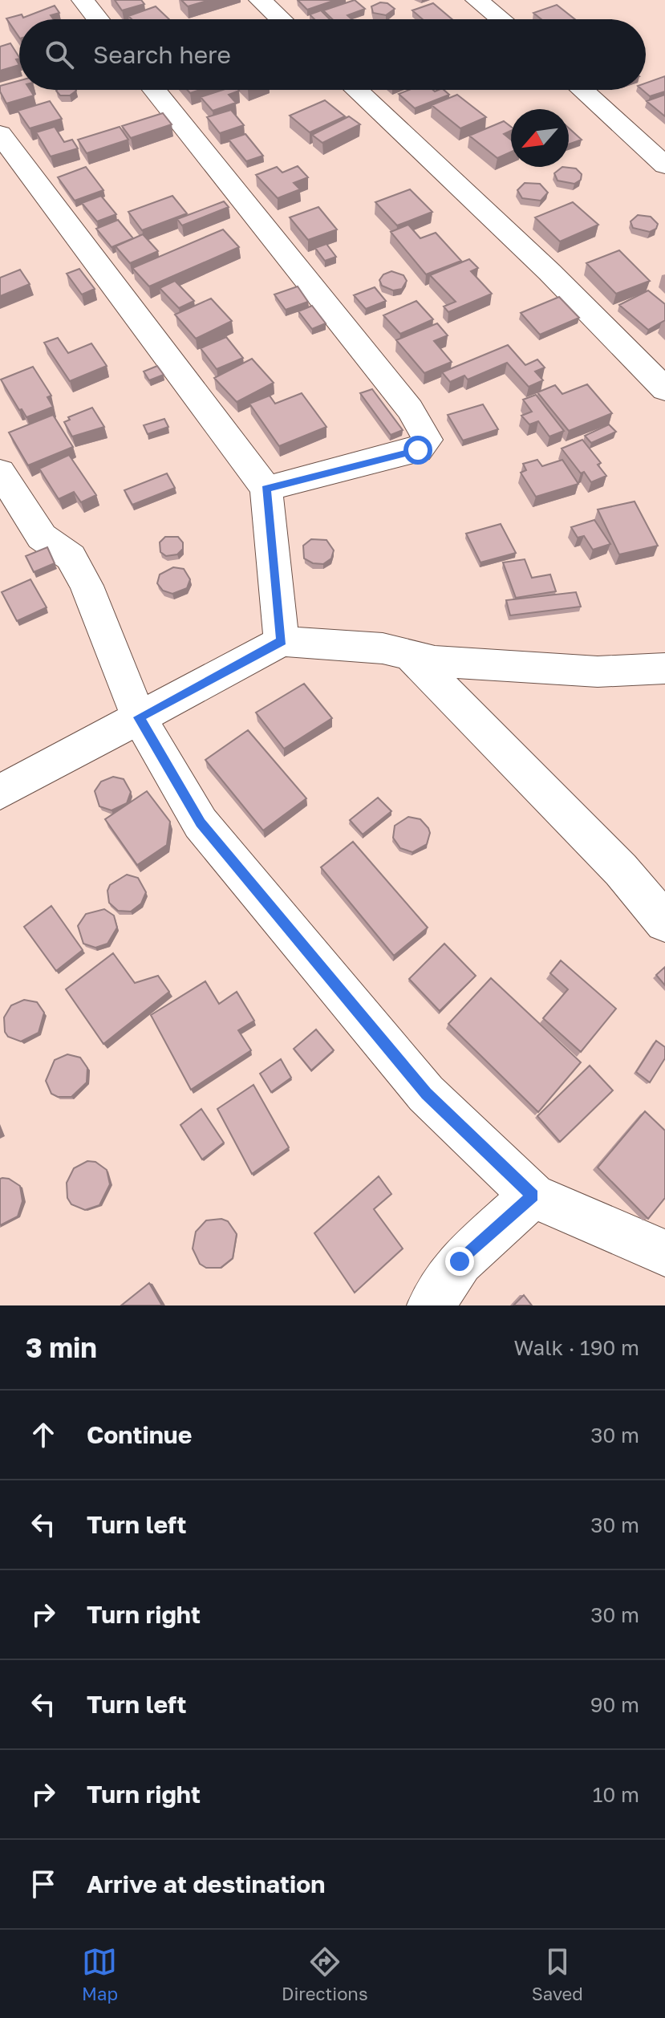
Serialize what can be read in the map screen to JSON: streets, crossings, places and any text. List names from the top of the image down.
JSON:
{
  "north": "bottom left",
  "page": {
    "search": "Search here",
    "heading": ["3 min", "Walk · 190 m"],
    "list": [
      ["Continue", "30 m"],
      ["Turn left", "30 m"],
      ["Turn right", "30 m"],
      ["Turn left", "90 m"],
      ["Turn right", "10 m"],
      "Arrive at destination"
    ],
    "nav": ["Map", "Directions", "Saved"]
  }
}
